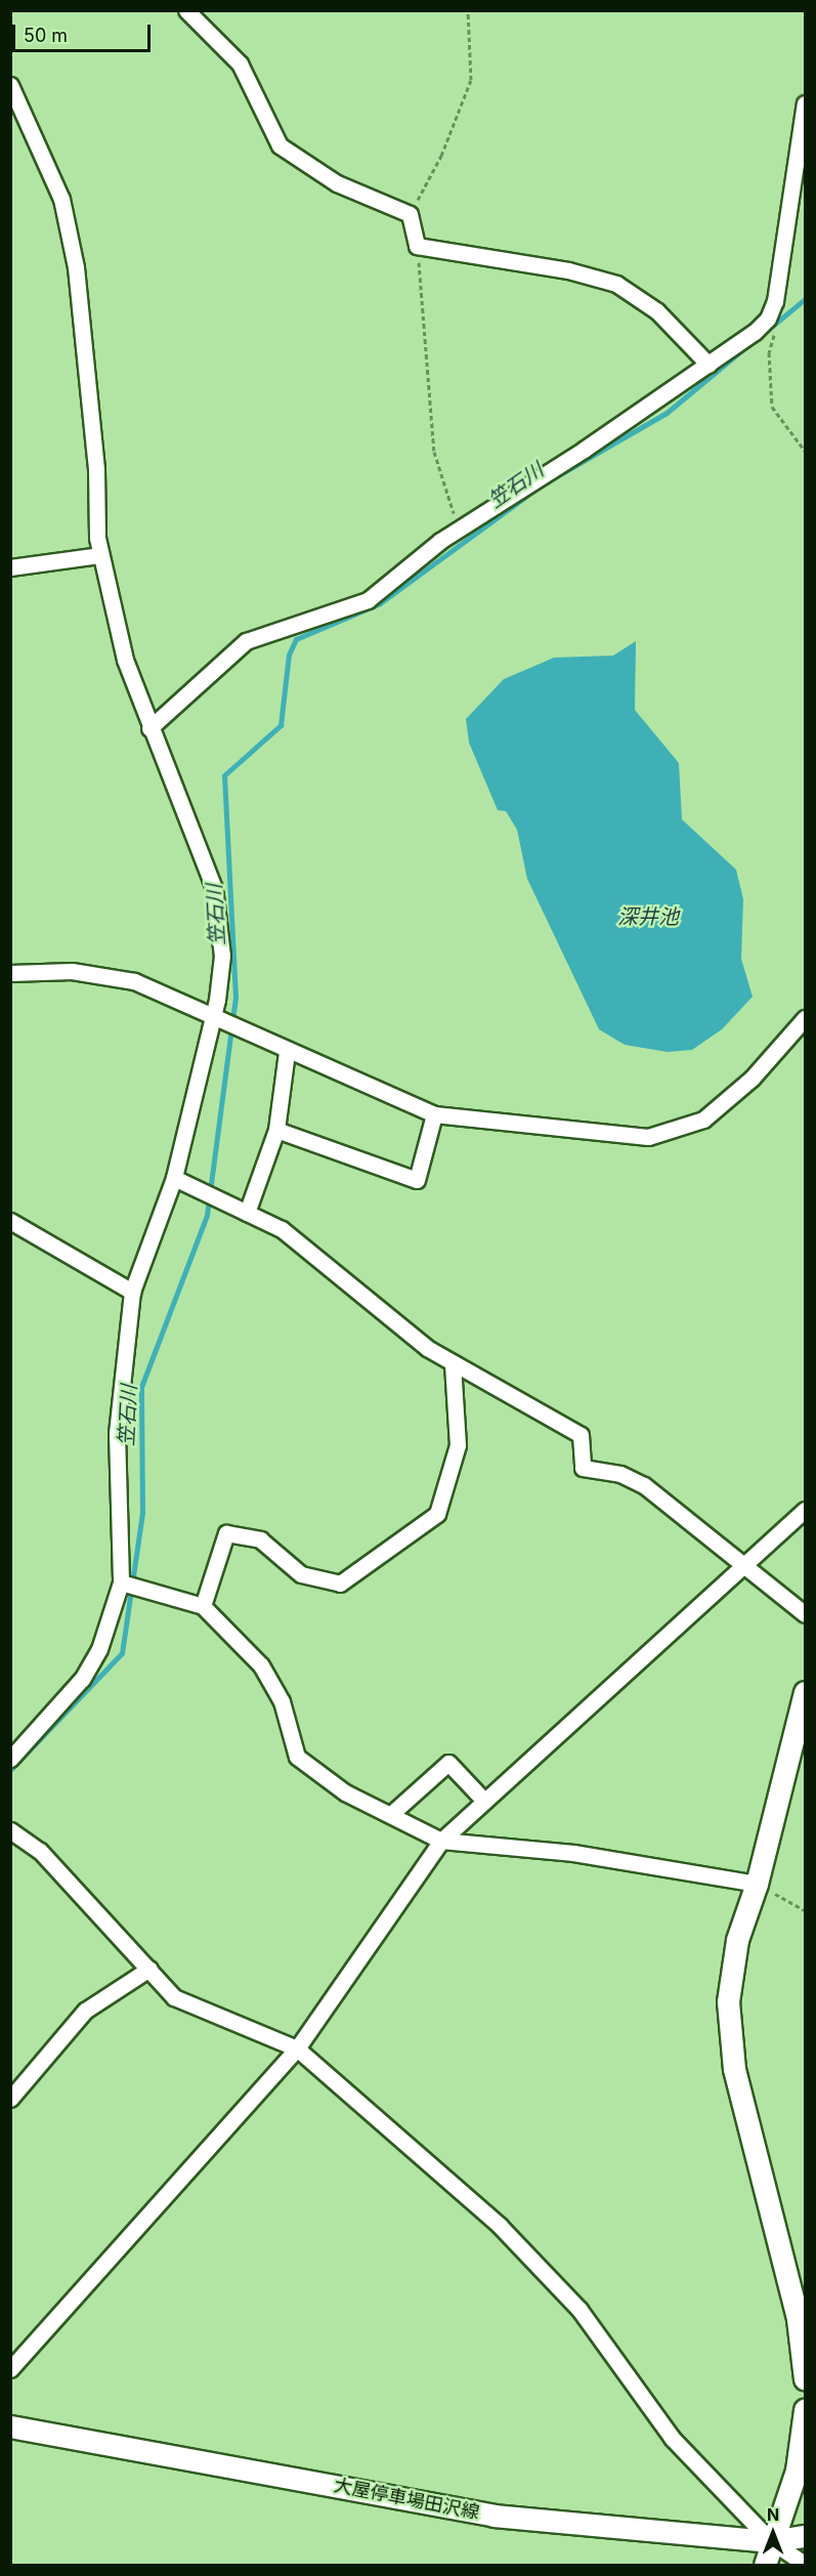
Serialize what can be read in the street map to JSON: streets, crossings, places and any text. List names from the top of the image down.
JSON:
{
  "streets": {
    "street": ["大屋停車場田沢線"]
  },
  "water": ["笠石川", "深井池"],
  "scale_bar": "50 m",
  "north": "top"
}
